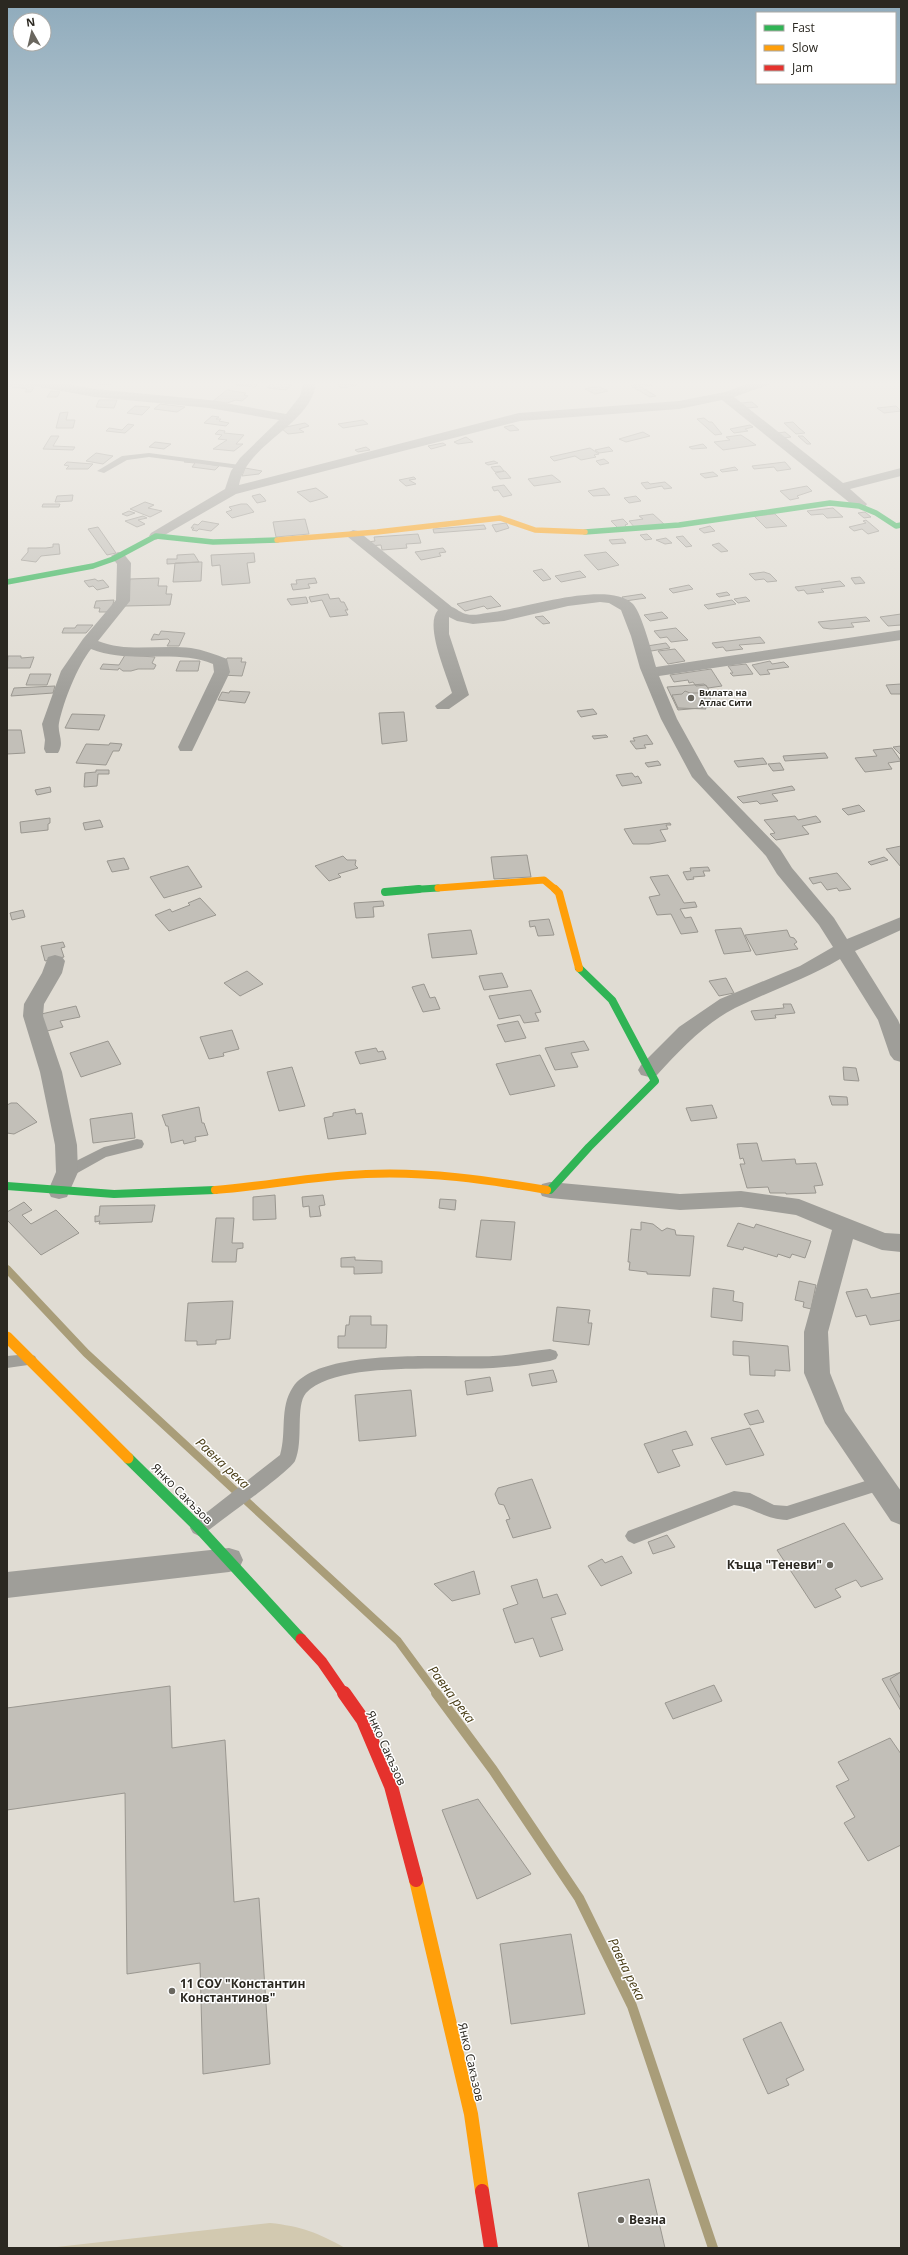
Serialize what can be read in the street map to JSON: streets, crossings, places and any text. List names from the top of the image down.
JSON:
{
  "streets": {
    "street": ["Янко Сакъзов"]
  },
  "water": ["Равна река"],
  "places": [
    "Вилата на Атлас Сити",
    "Къща \"Теневи\"",
    "11 СОУ \"Константин Константинов\"",
    "Везна"
  ],
  "legend": ["Fast", "Slow", "Jam"],
  "north": "top"
}
